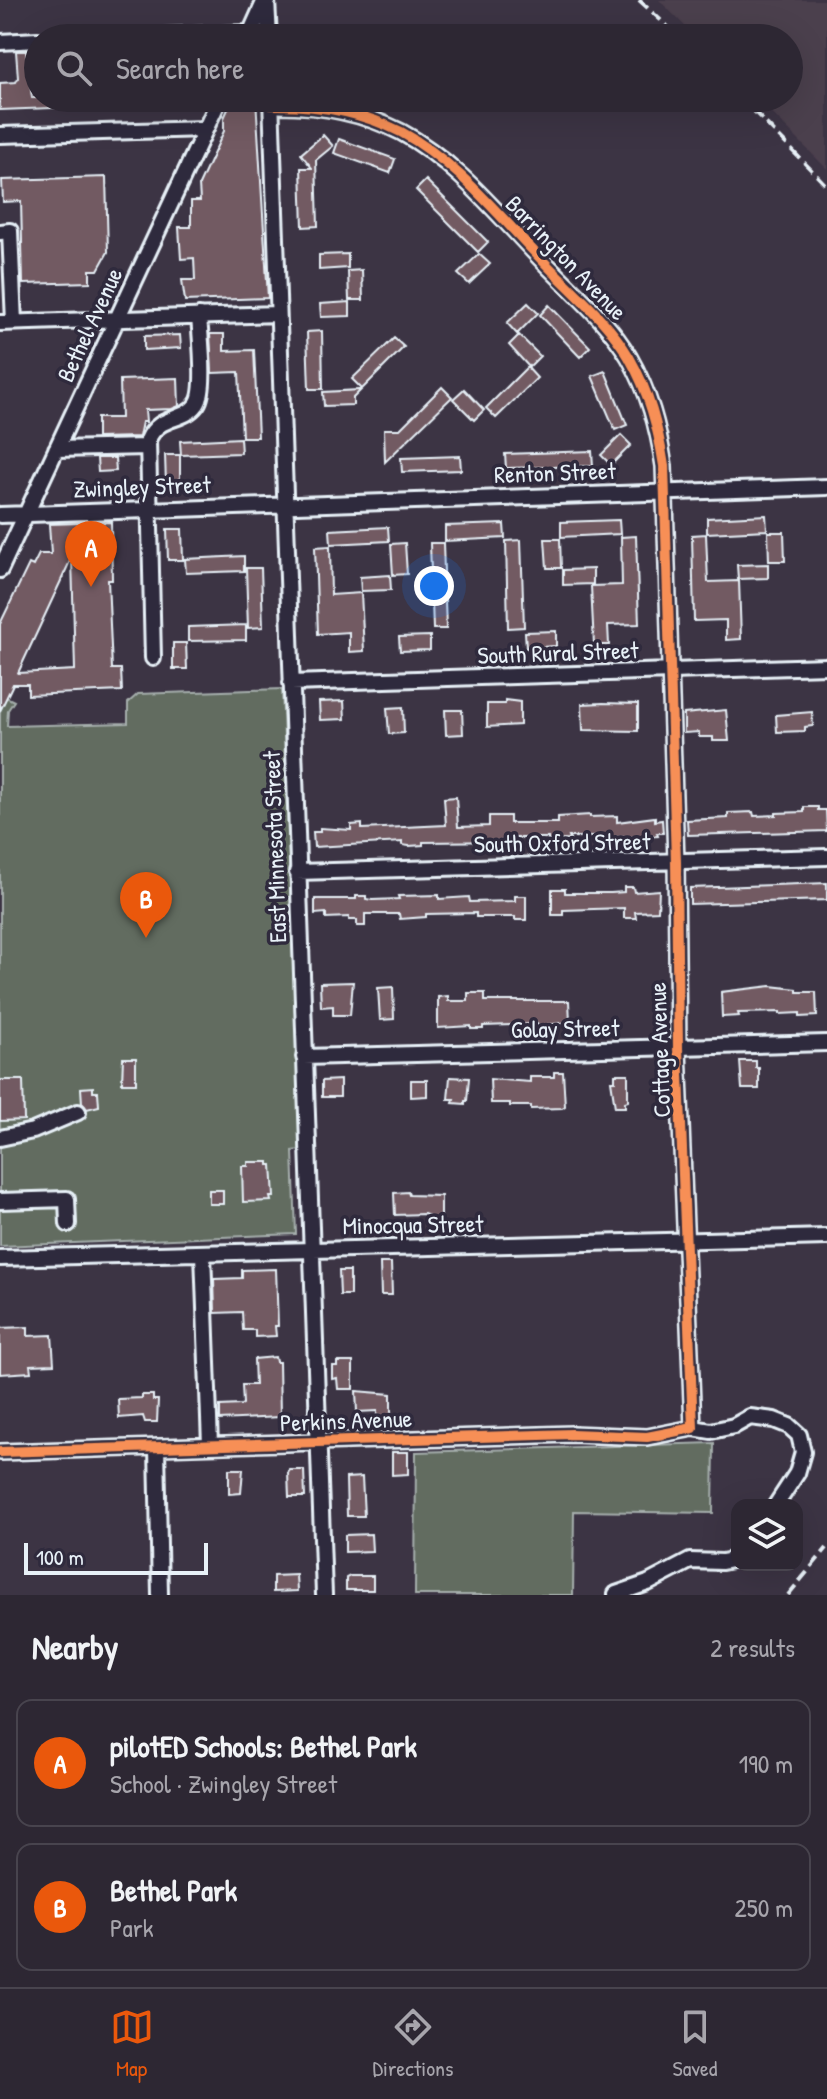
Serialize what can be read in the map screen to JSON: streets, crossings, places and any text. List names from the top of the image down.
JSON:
{
  "streets": {
    "street": [
      "Barrington Avenue",
      "Bethel Avenue",
      "Renton Street",
      "Zwingley Street",
      "South Rural Street",
      "South Oxford Street",
      "East Minnesota Street",
      "Golay Street",
      "Cottage Avenue",
      "Minocqua Street",
      "Perkins Avenue"
    ]
  },
  "crossings": [
    ["Barrington Avenue", "Renton Street"],
    ["Barrington Avenue", "South Rural Street"],
    ["Barrington Avenue", "Cottage Avenue"],
    ["Bethel Avenue", "Zwingley Street"],
    ["Renton Street", "Zwingley Street"],
    ["Renton Street", "East Minnesota Street"],
    ["Zwingley Street", "East Minnesota Street"],
    ["South Rural Street", "East Minnesota Street"],
    ["South Rural Street", "Cottage Avenue"],
    ["South Oxford Street", "East Minnesota Street"],
    ["South Oxford Street", "Cottage Avenue"],
    ["East Minnesota Street", "Golay Street"],
    ["East Minnesota Street", "Minocqua Street"],
    ["East Minnesota Street", "Perkins Avenue"],
    ["Golay Street", "Cottage Avenue"],
    ["Cottage Avenue", "Minocqua Street"],
    ["Cottage Avenue", "Perkins Avenue"]
  ],
  "scale_bar": "100 m",
  "page": {
    "search": "Search here",
    "pins": ["A", "B"],
    "scale": "100 m",
    "heading": ["Nearby", "2 results"],
    "list": [
      {
        "mark": "A",
        "name": "pilotED Schools: Bethel Park",
        "note": "School · Zwingley Street",
        "value": "190 m"
      },
      {
        "mark": "B",
        "name": "Bethel Park",
        "note": "Park",
        "value": "250 m"
      }
    ],
    "nav": ["Map", "Directions", "Saved"]
  }
}
